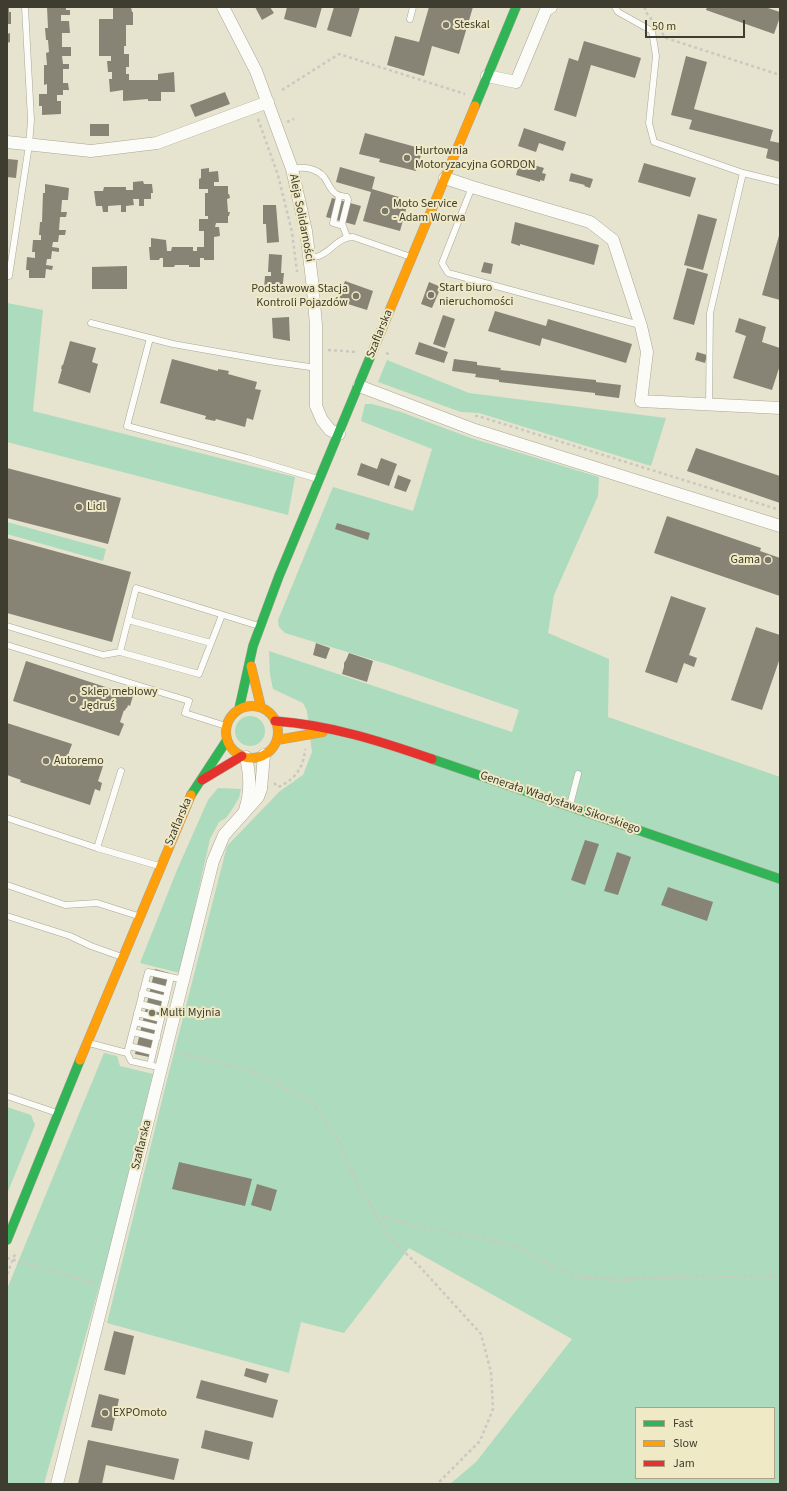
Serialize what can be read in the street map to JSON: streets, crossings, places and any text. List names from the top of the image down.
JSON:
{
  "streets": {
    "street": ["Aleja Solidarności", "Szaflarska", "Generała Władysława Sikorskiego"]
  },
  "crossings": [
    ["Aleja Solidarności", "Szaflarska"],
    ["Szaflarska", "Generała Władysława Sikorskiego"]
  ],
  "places": [
    "Steskal",
    "Hurtownia Motoryzacyjna GORDON",
    "Moto Service - Adam Worwa",
    "Start biuro nieruchomości",
    "Podstawowa Stacja Kontroli Pojazdów",
    "Lidl",
    "Gama",
    "Sklep meblowy Jędruś",
    "Autoremo",
    "Multi Myjnia",
    "EXPOmoto"
  ],
  "legend": ["Fast", "Slow", "Jam"],
  "scale_bar": "50 m"
}
